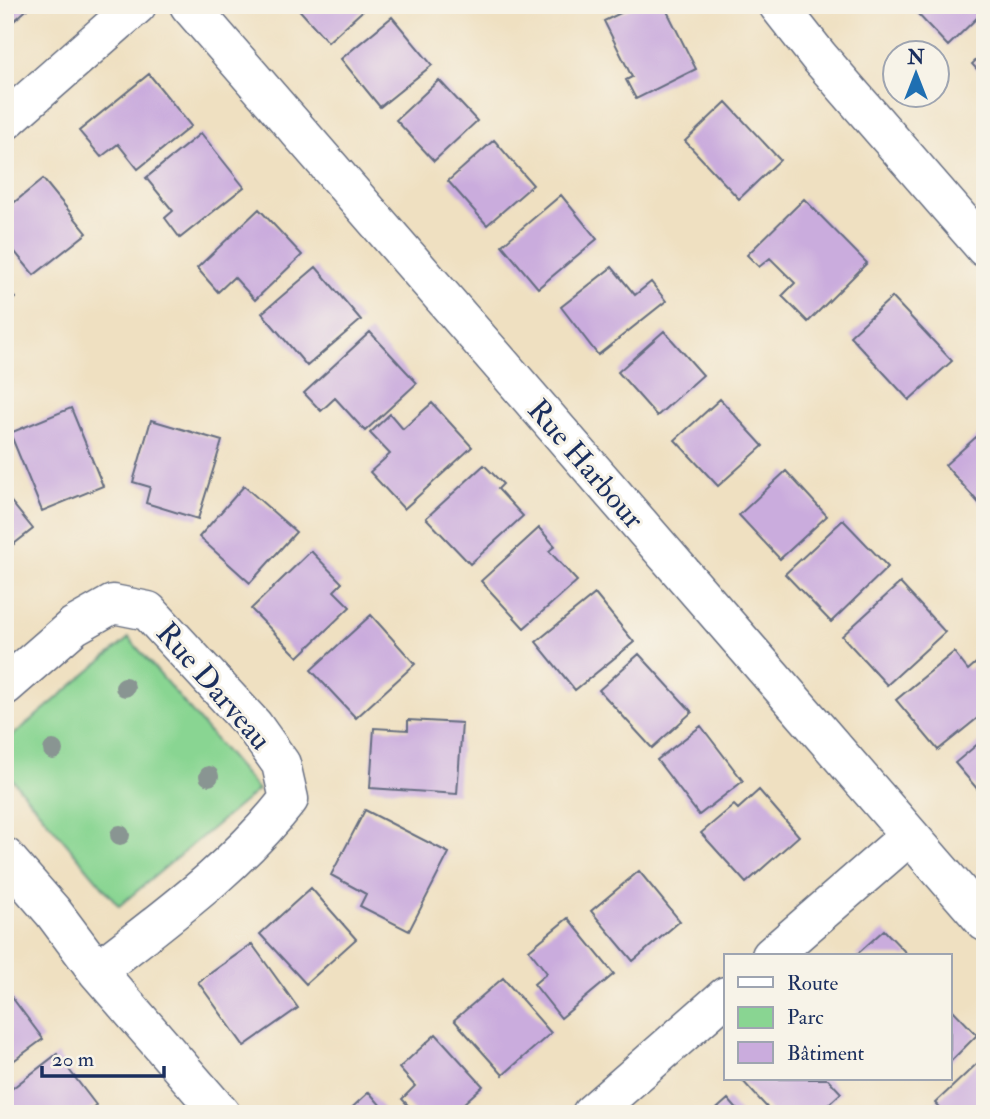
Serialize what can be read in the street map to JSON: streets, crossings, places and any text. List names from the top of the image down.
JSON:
{
  "streets": {
    "street": ["Rue Harbour", "Rue Darveau"]
  },
  "legend": ["Route", "Parc", "Bâtiment"],
  "scale_bar": "20 m",
  "north": "top"
}
